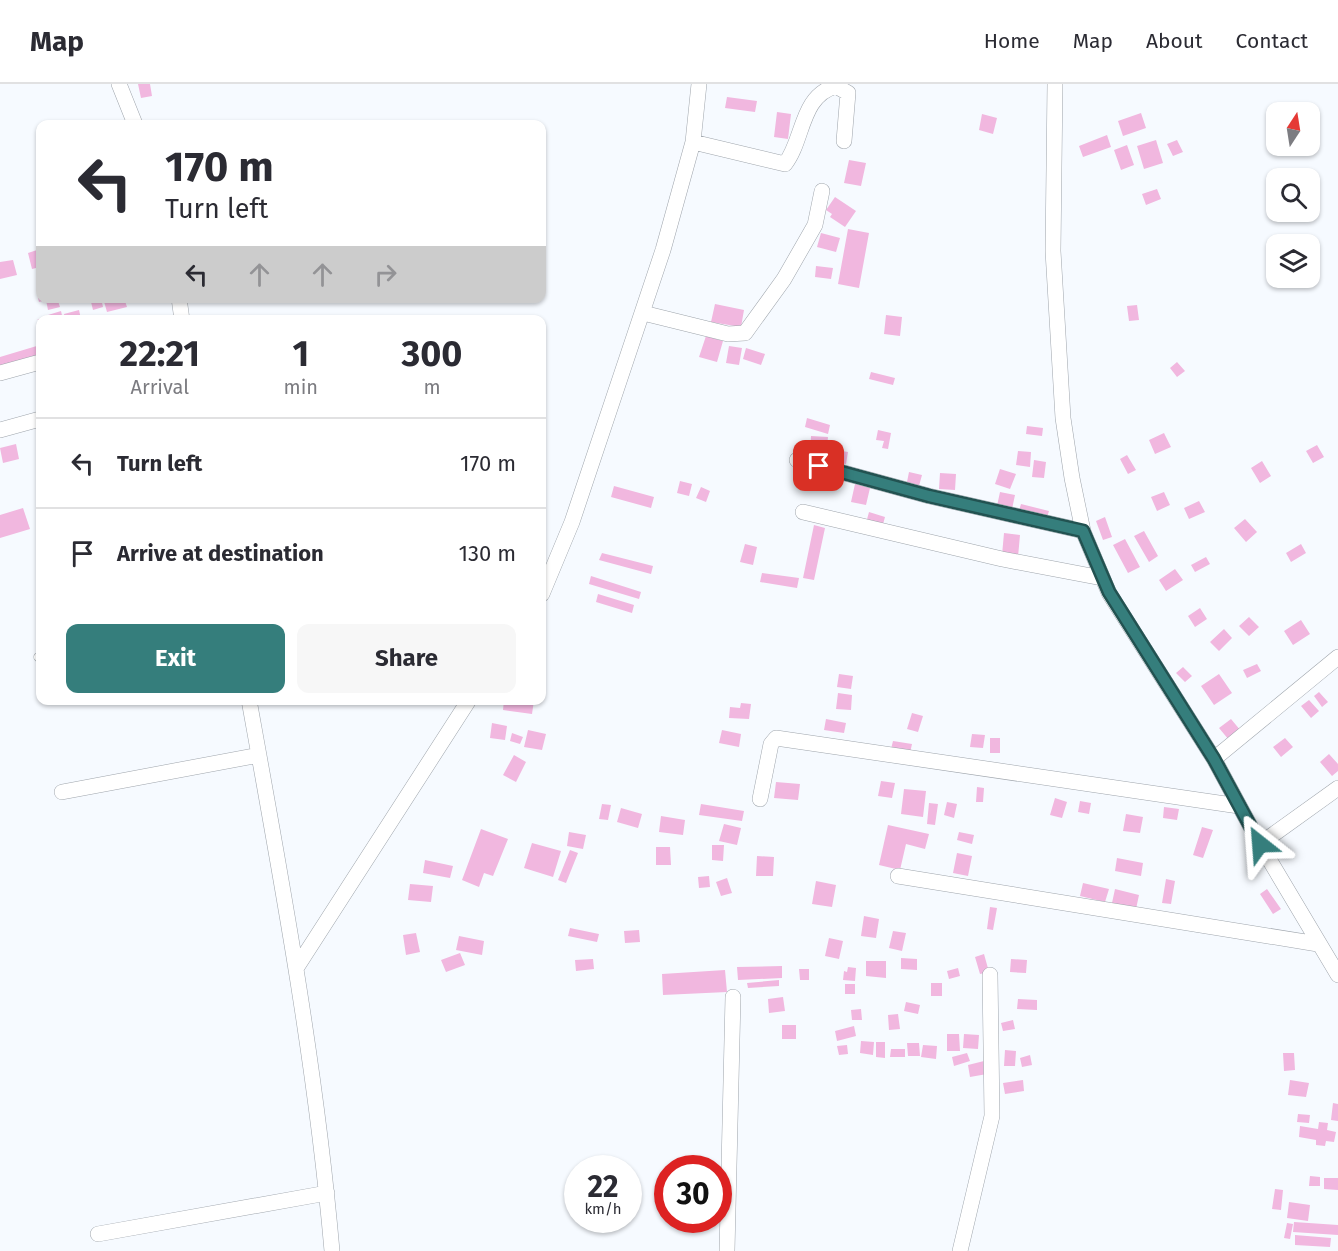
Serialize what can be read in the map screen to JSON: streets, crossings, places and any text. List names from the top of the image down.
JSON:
{
  "north": "top",
  "page": {
    "header": "Map",
    "nav": [
      "Home",
      "Map",
      "About",
      "Contact"
    ],
    "turn": ["170 m", "Turn left"],
    "eta": [
      "22:21",
      "Arrival",
      "1",
      "min",
      "300",
      "m"
    ],
    "list": [
      {
        "name": "Turn left",
        "value": "170 m"
      },
      {
        "name": "Arrive at destination",
        "value": "130 m"
      }
    ],
    "buttons": ["Exit", "Share"],
    "speed": "22 km/h",
    "limit": "30"
  }
}
